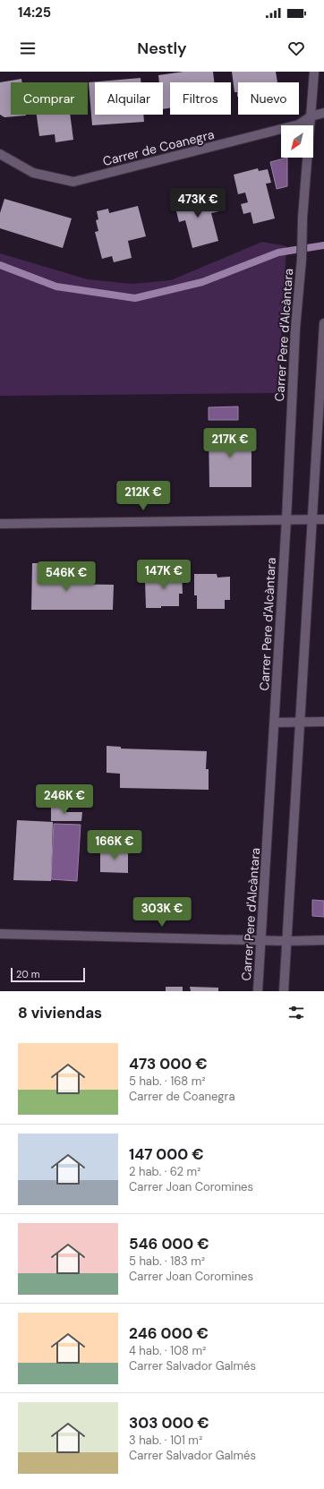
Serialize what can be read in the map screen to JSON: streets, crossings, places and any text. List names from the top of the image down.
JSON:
{
  "streets": {
    "street": ["Carrer de Coanegra", "Carrer Pere d'Alcàntara"]
  },
  "crossings": [
    ["Carrer de Coanegra", "Carrer Pere d'Alcàntara"]
  ],
  "scale_bar": "20 m",
  "north": "bottom left",
  "page": {
    "status": "14:25",
    "header": "Nestly",
    "chip": [
      "Comprar",
      "Alquilar",
      "Filtros",
      "Nuevo"
    ],
    "price": [
      "473K €",
      "217K €",
      "212K €",
      "147K €",
      "546K €",
      "246K €",
      "166K €",
      "303K €"
    ],
    "scale": "20 m",
    "heading": "8 viviendas",
    "list": [
      {
        "name": "473 000 €",
        "note": "5 hab. · 168 m² · Carrer de Coanegra"
      },
      {
        "name": "147 000 €",
        "note": "2 hab. · 62 m² · Carrer Joan Coromines"
      },
      {
        "name": "546 000 €",
        "note": "5 hab. · 183 m² · Carrer Joan Coromines"
      },
      {
        "name": "246 000 €",
        "note": "4 hab. · 108 m² · Carrer Salvador Galmés"
      },
      {
        "name": "303 000 €",
        "note": "3 hab. · 101 m² · Carrer Salvador Galmés"
      }
    ]
  }
}
